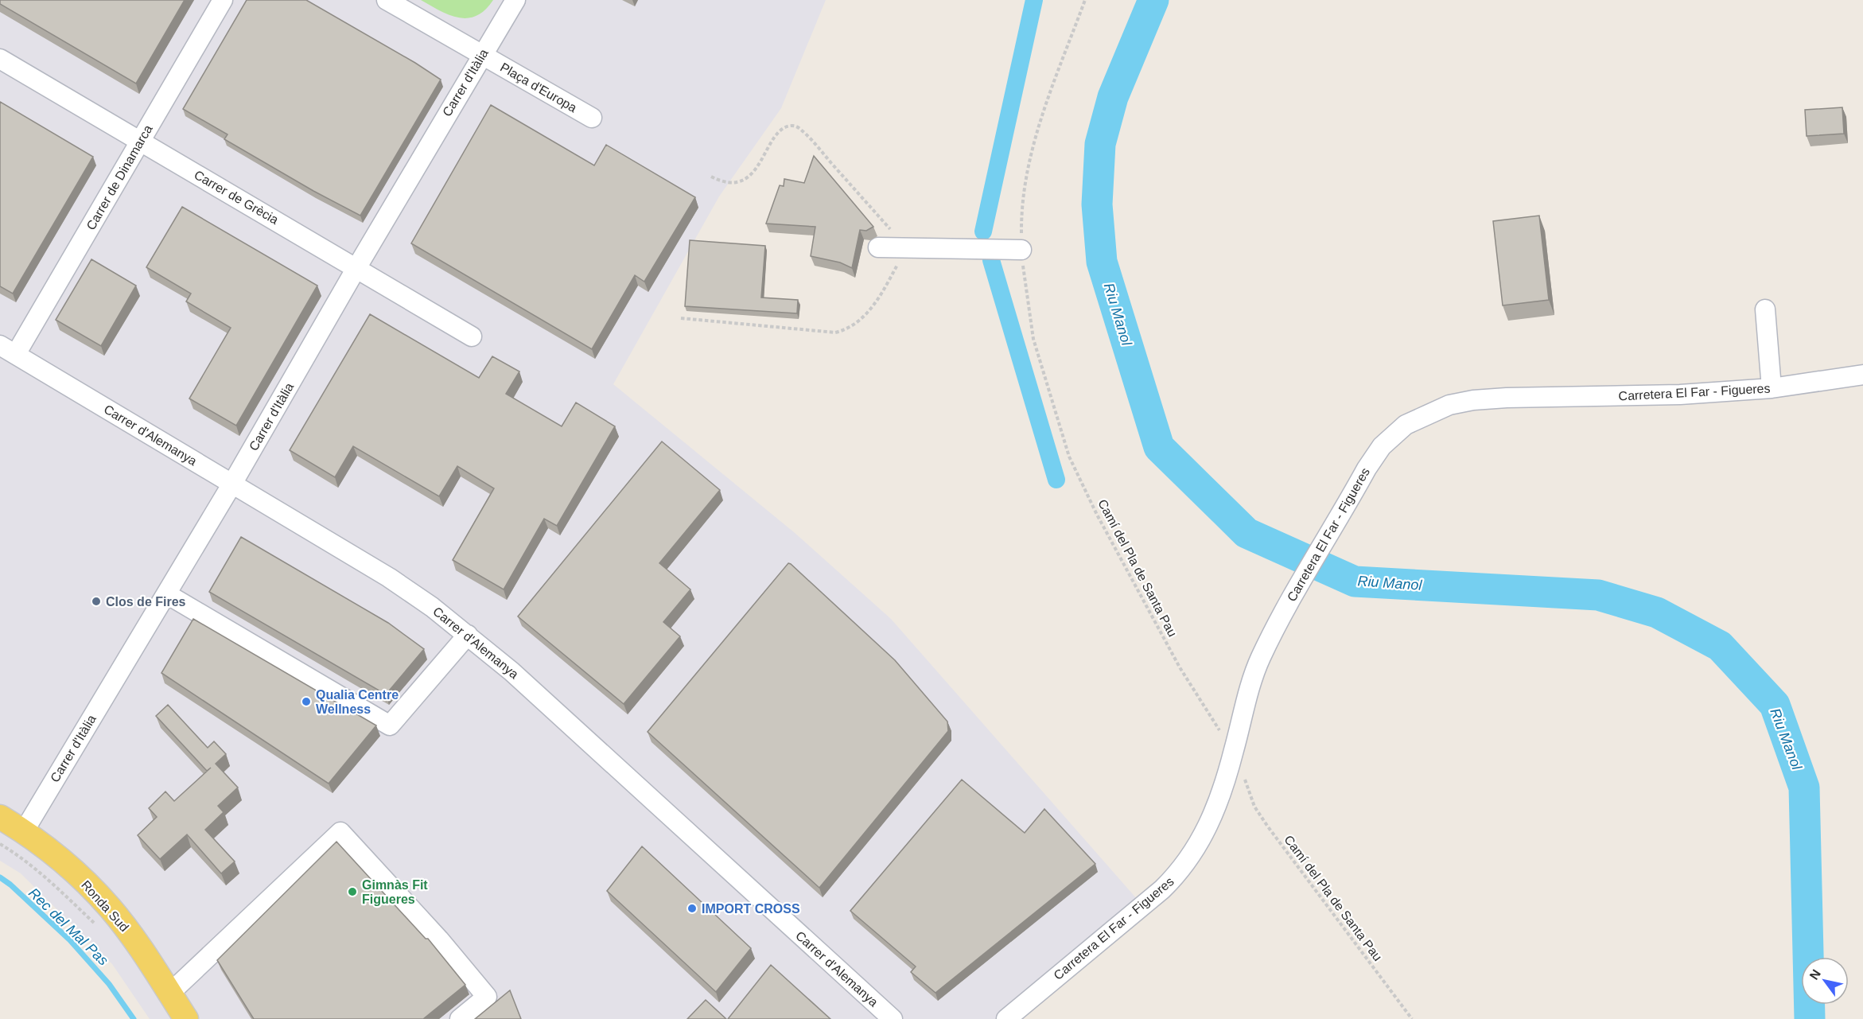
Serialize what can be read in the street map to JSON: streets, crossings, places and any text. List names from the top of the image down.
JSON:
{
  "streets": {
    "main road": ["Ronda Sud"],
    "street": [
      "Carrer d'Itàlia",
      "Plaça d'Europa",
      "Carrer de Dinamarca",
      "Carrer de Grècia",
      "Carretera El Far - Figueres",
      "Carrer d'Alemanya"
    ],
    "path": ["Camí del Pla de Santa Pau"]
  },
  "crossings": [
    ["Carrer d'Itàlia", "Plaça d'Europa"],
    ["Carrer d'Itàlia", "Carrer de Grècia"],
    ["Carrer d'Itàlia", "Carrer d'Alemanya"],
    ["Carrer d'Itàlia", "Ronda Sud"],
    ["Carrer de Dinamarca", "Carrer de Grècia"],
    ["Carrer de Dinamarca", "Carrer d'Alemanya"],
    ["Carretera El Far - Figueres", "Camí del Pla de Santa Pau"]
  ],
  "water": ["Riu Manol", "Rec del Mal Pas"],
  "places": [
    "Clos de Fires",
    "Qualia Centre Wellness",
    "Gimnàs Fit Figueres",
    "IMPORT CROSS"
  ],
  "north": "top left"
}
